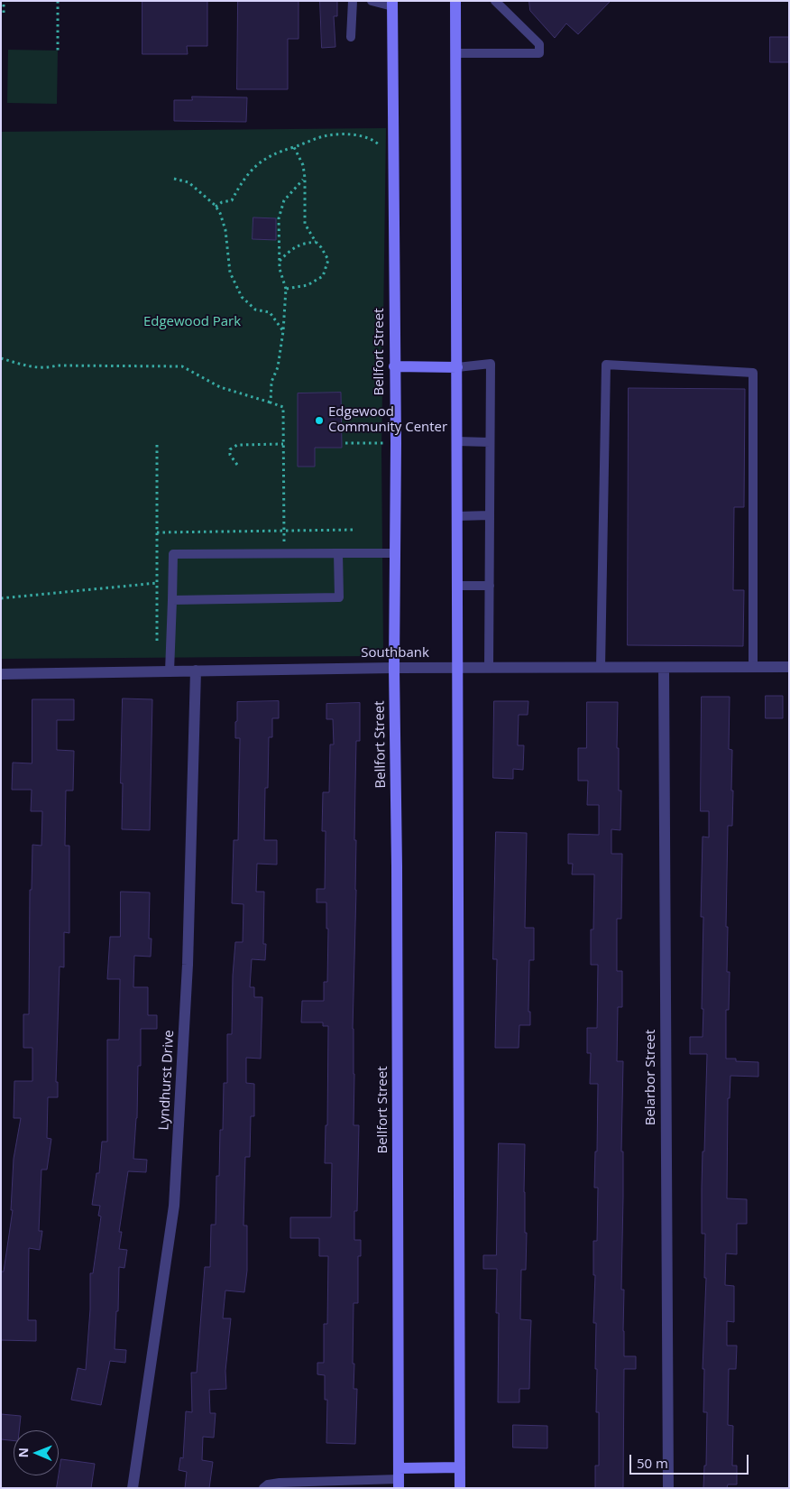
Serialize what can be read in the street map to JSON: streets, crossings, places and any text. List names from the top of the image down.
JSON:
{
  "streets": {
    "main road": ["Bellfort Street"],
    "street": ["Southbank", "Belarbor Street", "Lyndhurst Drive"]
  },
  "crossings": [
    ["Bellfort Street", "Southbank"],
    ["Southbank", "Belarbor Street"],
    ["Southbank", "Lyndhurst Drive"]
  ],
  "parks": ["Edgewood Park"],
  "places": ["Edgewood Community Center"],
  "scale_bar": "50 m",
  "north": "left"
}
